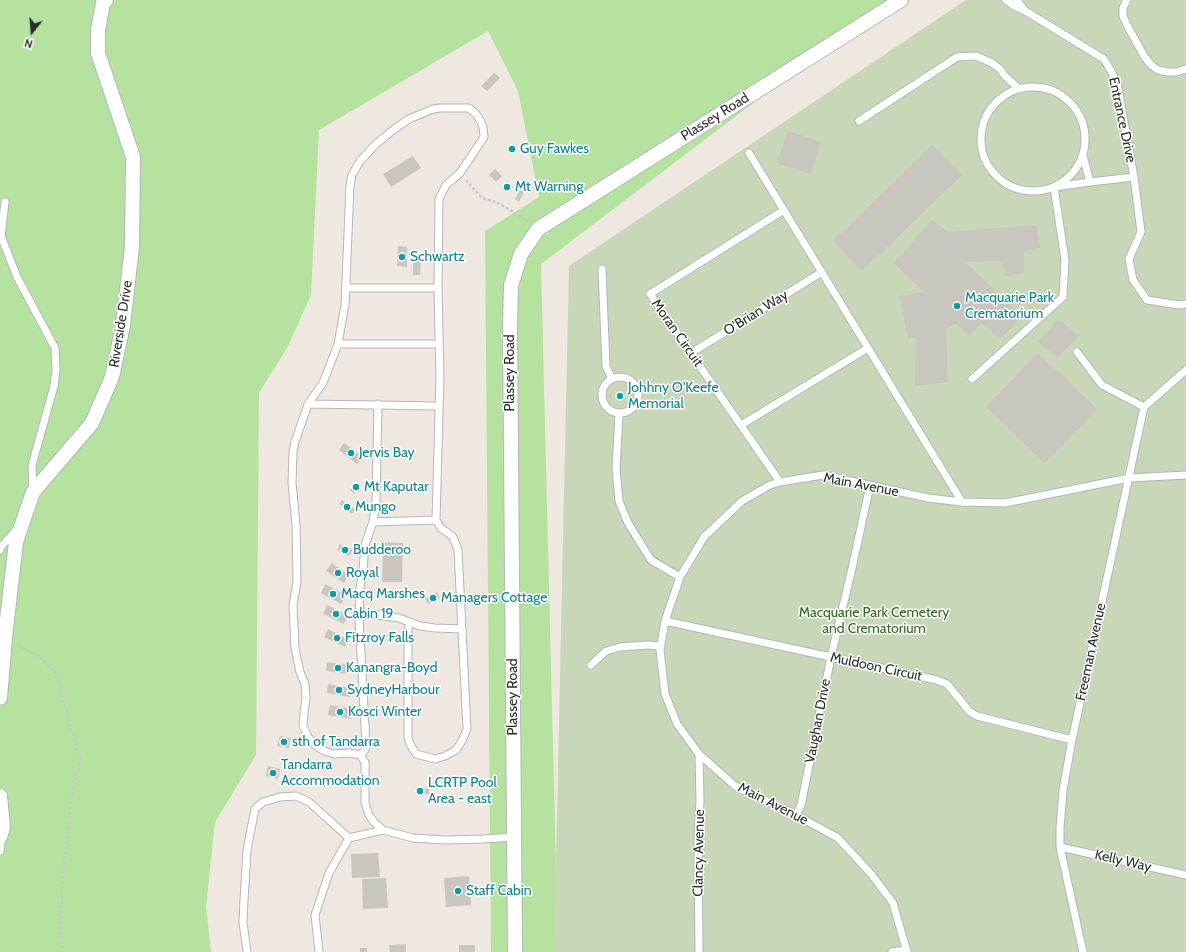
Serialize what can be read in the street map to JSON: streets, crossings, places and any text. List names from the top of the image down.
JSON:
{
  "streets": {
    "street": ["Plassey Road", "Riverside Drive"],
    "lane": [
      "Entrance Drive",
      "O'Brian Way",
      "Moran Circuit",
      "Main Avenue",
      "Freeman Avenue",
      "Muldoon Circuit",
      "Vaughan Drive",
      "Clancy Avenue",
      "Kelly Way"
    ]
  },
  "crossings": [
    ["O'Brian Way", "Moran Circuit"],
    ["Moran Circuit", "Main Avenue"],
    ["Main Avenue", "Freeman Avenue"],
    ["Main Avenue", "Muldoon Circuit"],
    ["Main Avenue", "Vaughan Drive"],
    ["Main Avenue", "Clancy Avenue"],
    ["Freeman Avenue", "Muldoon Circuit"],
    ["Freeman Avenue", "Kelly Way"],
    ["Muldoon Circuit", "Vaughan Drive"]
  ],
  "parks": ["Macquarie Park Cemetery and Crematorium"],
  "places": [
    "Guy Fawkes",
    "Mt Warning",
    "Schwartz",
    "Macquarie Park Crematorium",
    "Johhny O'Keefe Memorial",
    "Jervis Bay",
    "Mt Kaputar",
    "Mungo",
    "Budderoo",
    "Royal",
    "Macq Marshes",
    "Managers Cottage",
    "Cabin 19",
    "Fitzroy Falls",
    "Kanangra-Boyd",
    "SydneyHarbour",
    "Kosci Winter",
    "sth of Tandarra",
    "Tandarra Accommodation",
    "LCRTP Pool Area - east",
    "Staff Cabin"
  ],
  "north": "bottom"
}
